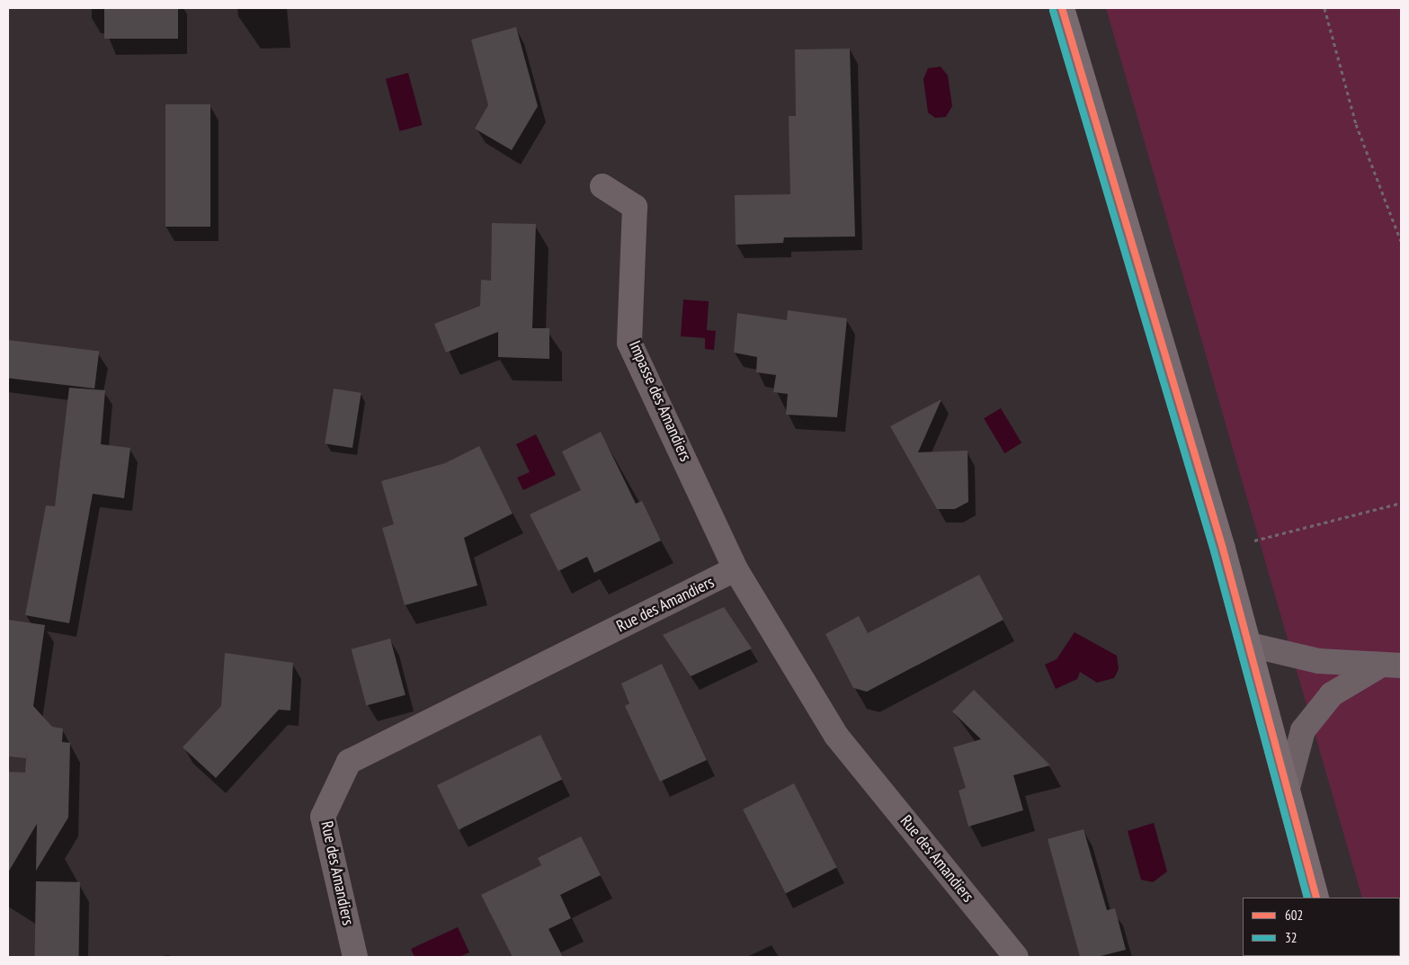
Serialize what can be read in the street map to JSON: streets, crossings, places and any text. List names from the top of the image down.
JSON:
{
  "streets": {
    "street": ["Impasse des Amandiers", "Rue des Amandiers"]
  },
  "crossings": [
    ["Impasse des Amandiers", "Rue des Amandiers"]
  ],
  "lines": ["transit line 602", "transit line 32"],
  "legend": ["602", "32"]
}
